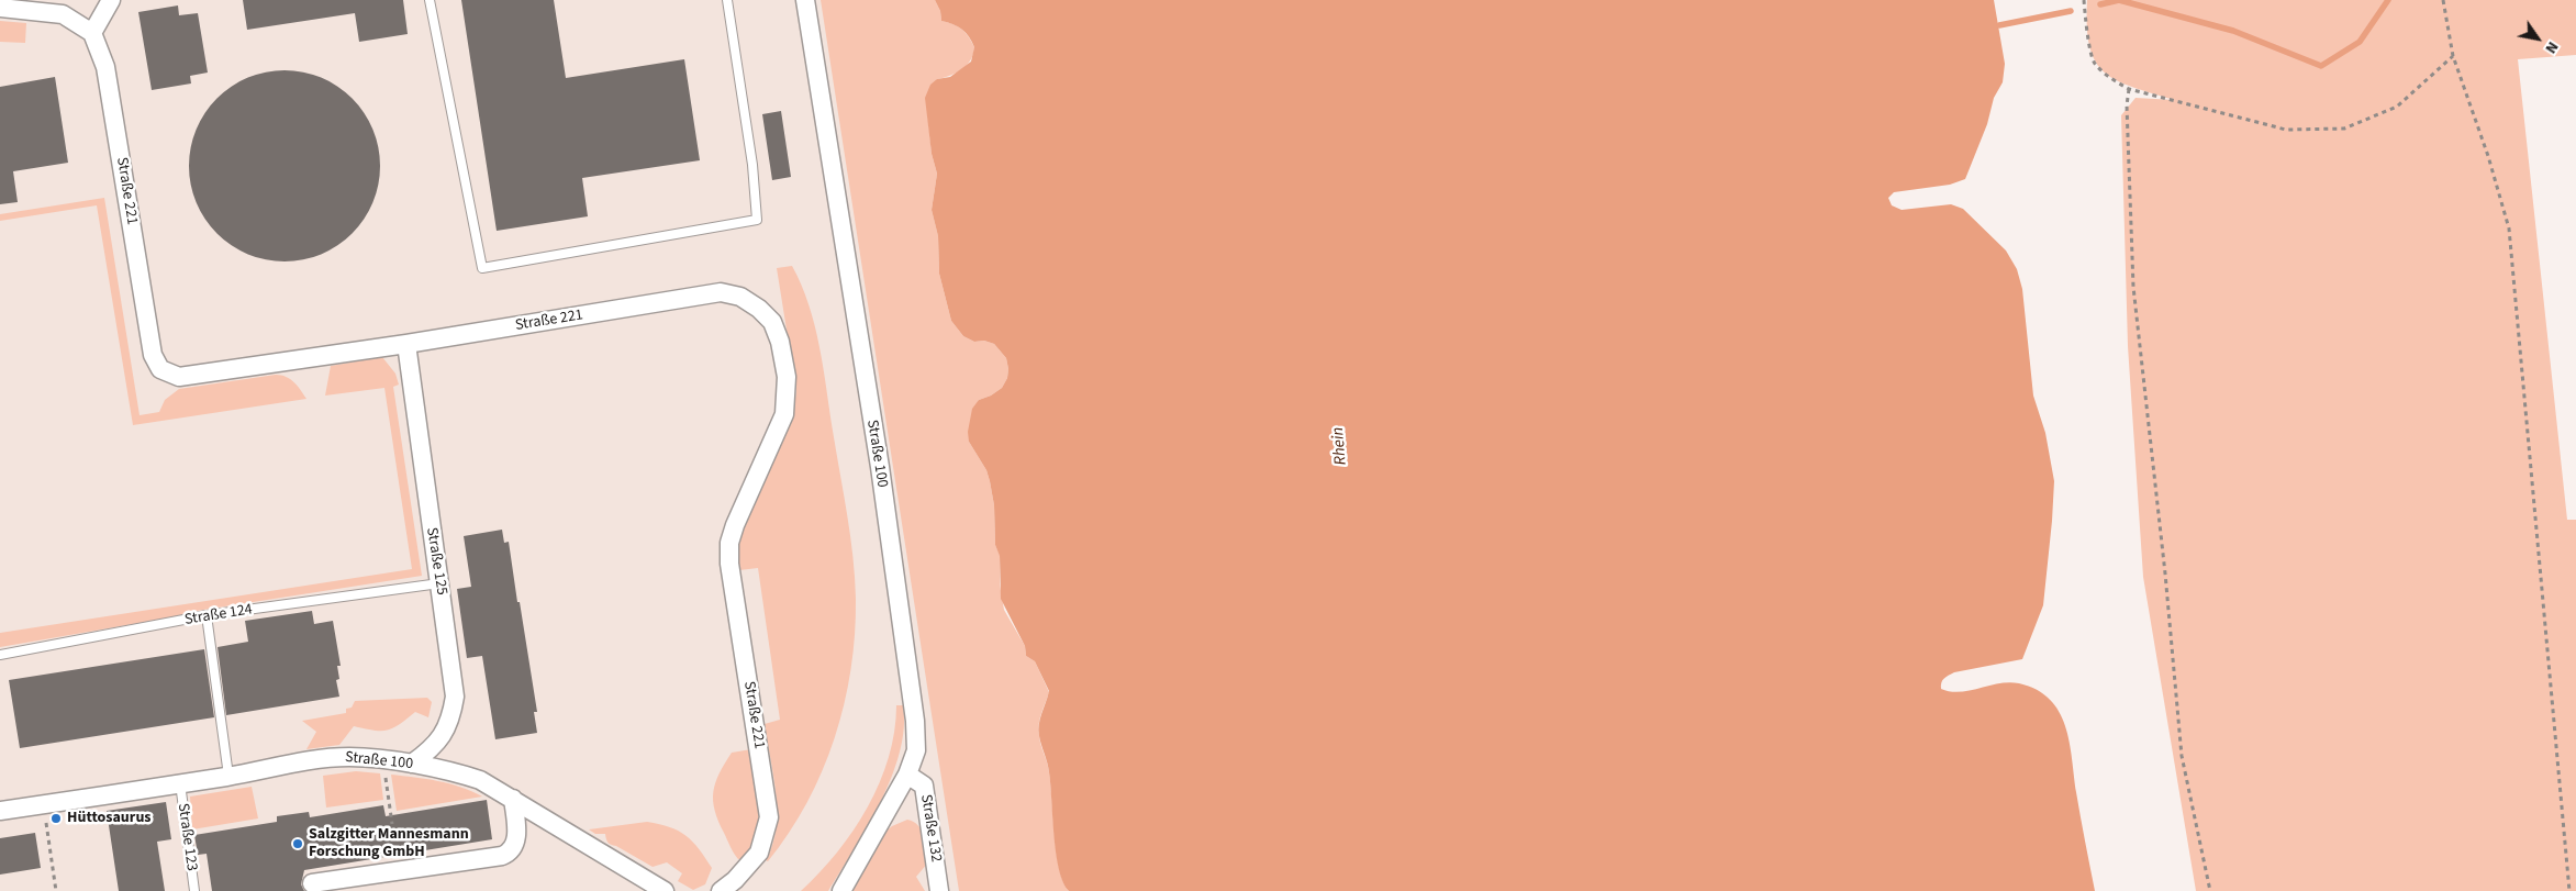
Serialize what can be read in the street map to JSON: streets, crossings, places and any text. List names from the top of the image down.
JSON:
{
  "streets": {
    "street": [
      "Straße 221",
      "Straße 100",
      "Straße 125",
      "Straße 132"
    ],
    "lane": ["Straße 124", "Straße 123"]
  },
  "crossings": [
    ["Straße 221", "Straße 125"],
    ["Straße 100", "Straße 125"],
    ["Straße 100", "Straße 132"],
    ["Straße 100", "Straße 123"],
    ["Straße 125", "Straße 124"]
  ],
  "water": ["Rhein"],
  "places": ["Hüttosaurus", "Salzgitter Mannesmann Forschung GmbH"],
  "north": "bottom right"
}
